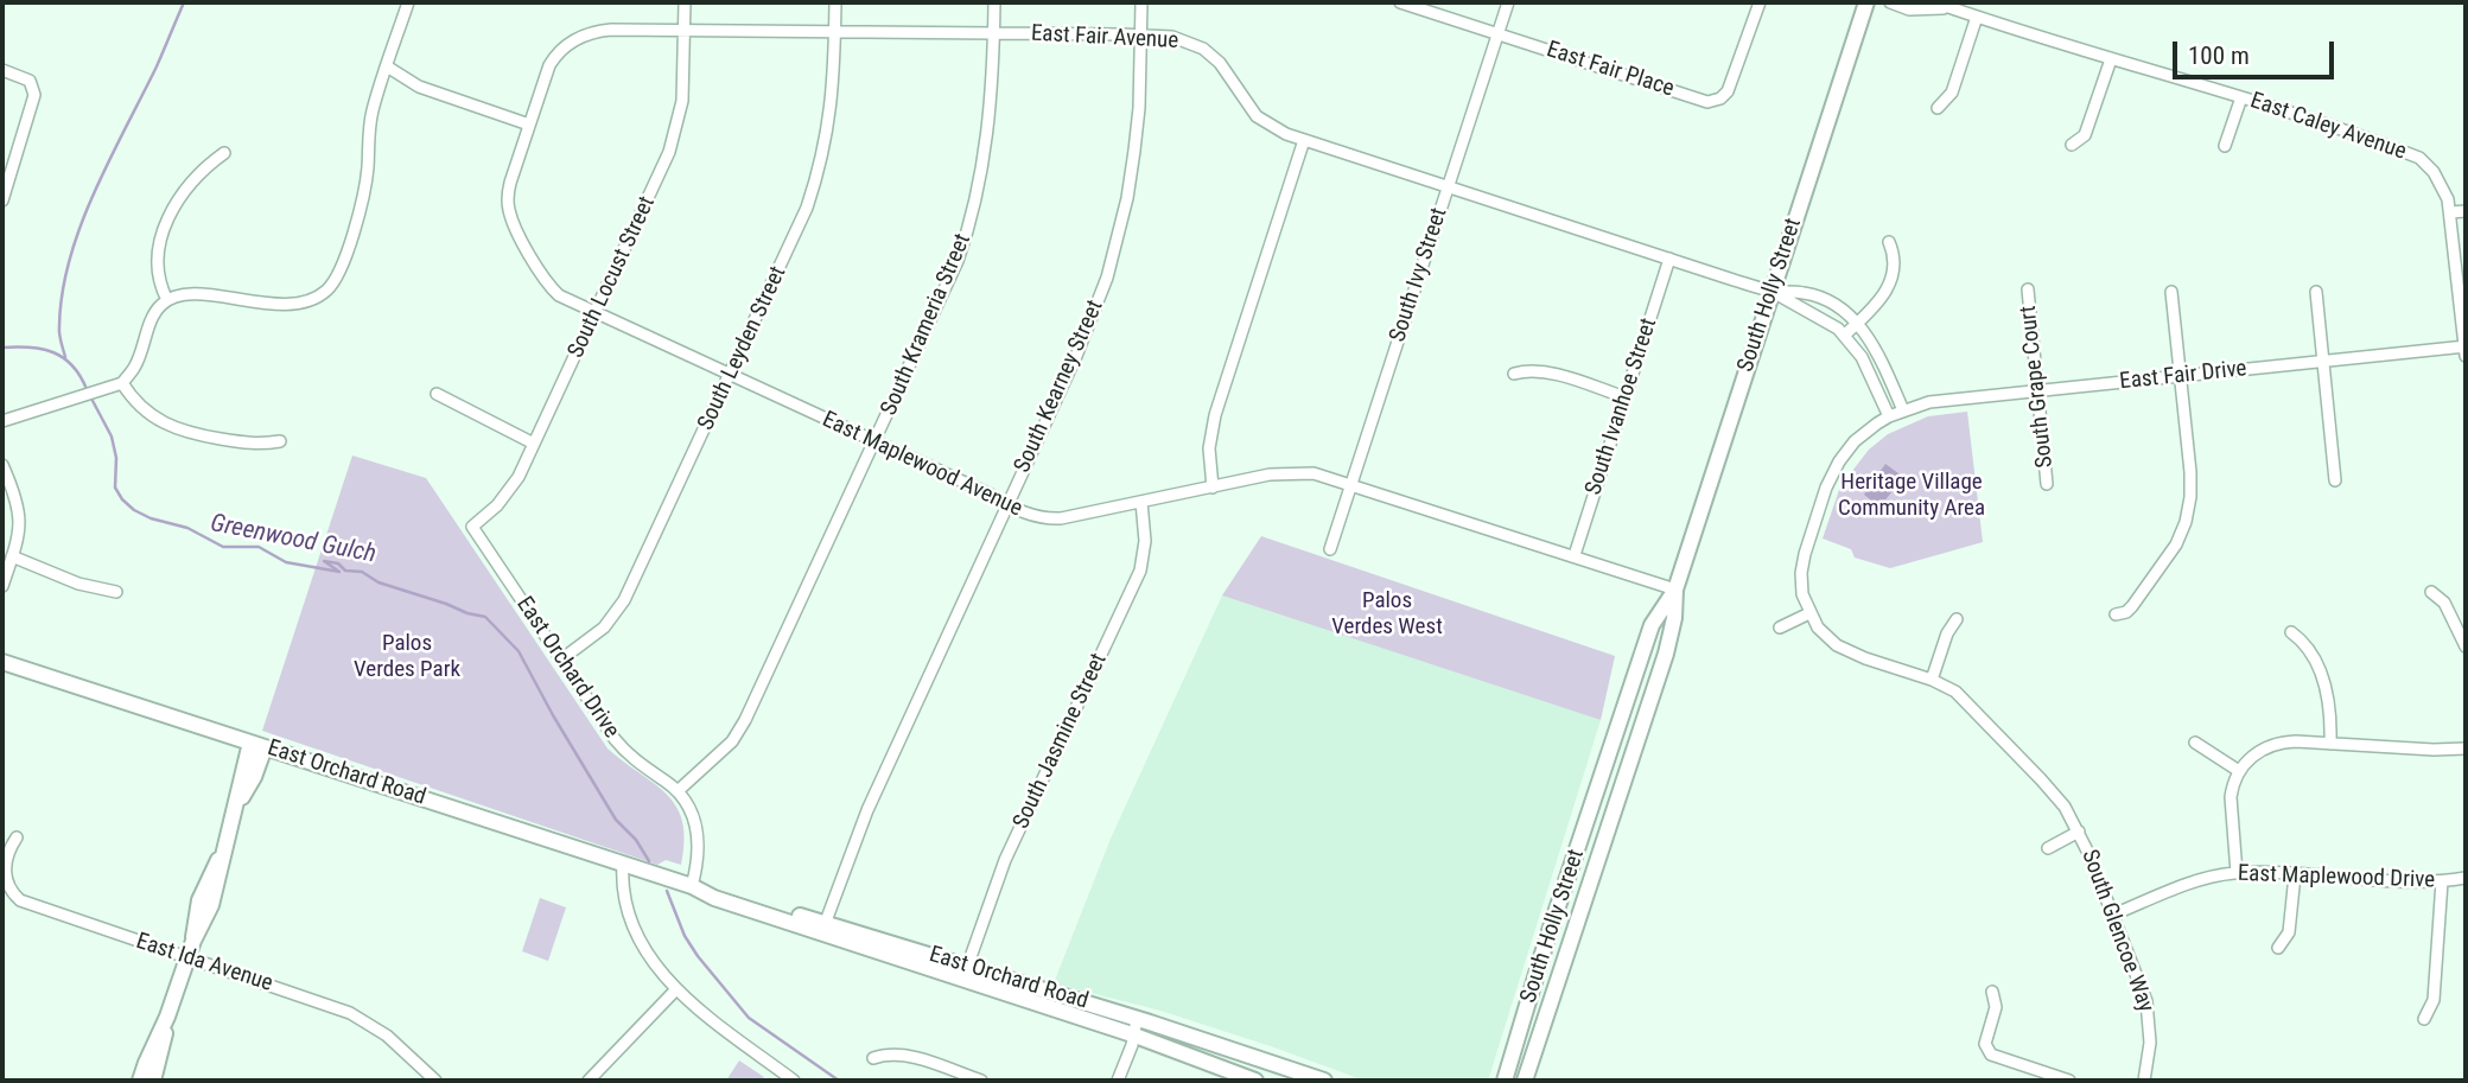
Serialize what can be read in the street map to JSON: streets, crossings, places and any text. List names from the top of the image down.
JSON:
{
  "streets": {
    "main road": ["South Holly Street", "East Orchard Road"],
    "street": [
      "East Fair Avenue",
      "East Fair Place",
      "East Caley Avenue",
      "South Ivy Street",
      "South Locust Street",
      "South Krameria Street",
      "South Leyden Street",
      "East Fair Drive",
      "South Kearney Street",
      "South Grape Court",
      "South Ivanhoe Street",
      "East Maplewood Avenue",
      "East Orchard Drive",
      "South Jasmine Street",
      "East Maplewood Drive",
      "South Glencoe Way",
      "East Ida Avenue"
    ]
  },
  "crossings": [
    ["East Fair Avenue", "South Ivy Street"],
    ["East Fair Avenue", "South Locust Street"],
    ["East Fair Avenue", "South Holly Street"],
    ["East Fair Avenue", "South Krameria Street"],
    ["East Fair Avenue", "South Leyden Street"],
    ["East Fair Avenue", "East Fair Drive"],
    ["East Fair Avenue", "South Kearney Street"],
    ["East Fair Avenue", "South Ivanhoe Street"],
    ["East Fair Avenue", "East Maplewood Avenue"],
    ["East Fair Place", "South Ivy Street"],
    ["East Caley Avenue", "East Fair Drive"],
    ["South Ivy Street", "East Maplewood Avenue"],
    ["South Locust Street", "East Maplewood Avenue"],
    ["South Locust Street", "East Orchard Drive"],
    ["South Holly Street", "East Maplewood Avenue"],
    ["South Krameria Street", "East Maplewood Avenue"],
    ["South Krameria Street", "East Orchard Drive"],
    ["South Leyden Street", "East Maplewood Avenue"],
    ["South Leyden Street", "East Orchard Drive"],
    ["East Fair Drive", "South Grape Court"],
    ["South Kearney Street", "East Maplewood Avenue"],
    ["South Kearney Street", "East Orchard Road"],
    ["South Ivanhoe Street", "East Maplewood Avenue"],
    ["East Maplewood Avenue", "South Jasmine Street"],
    ["East Orchard Drive", "East Orchard Road"],
    ["South Jasmine Street", "East Orchard Road"],
    ["East Maplewood Drive", "South Glencoe Way"]
  ],
  "water": ["Greenwood Gulch"],
  "parks": ["Heritage Village Community Area", "Palos Verdes West", "Palos Verdes Park"],
  "scale_bar": "100 m"
}
